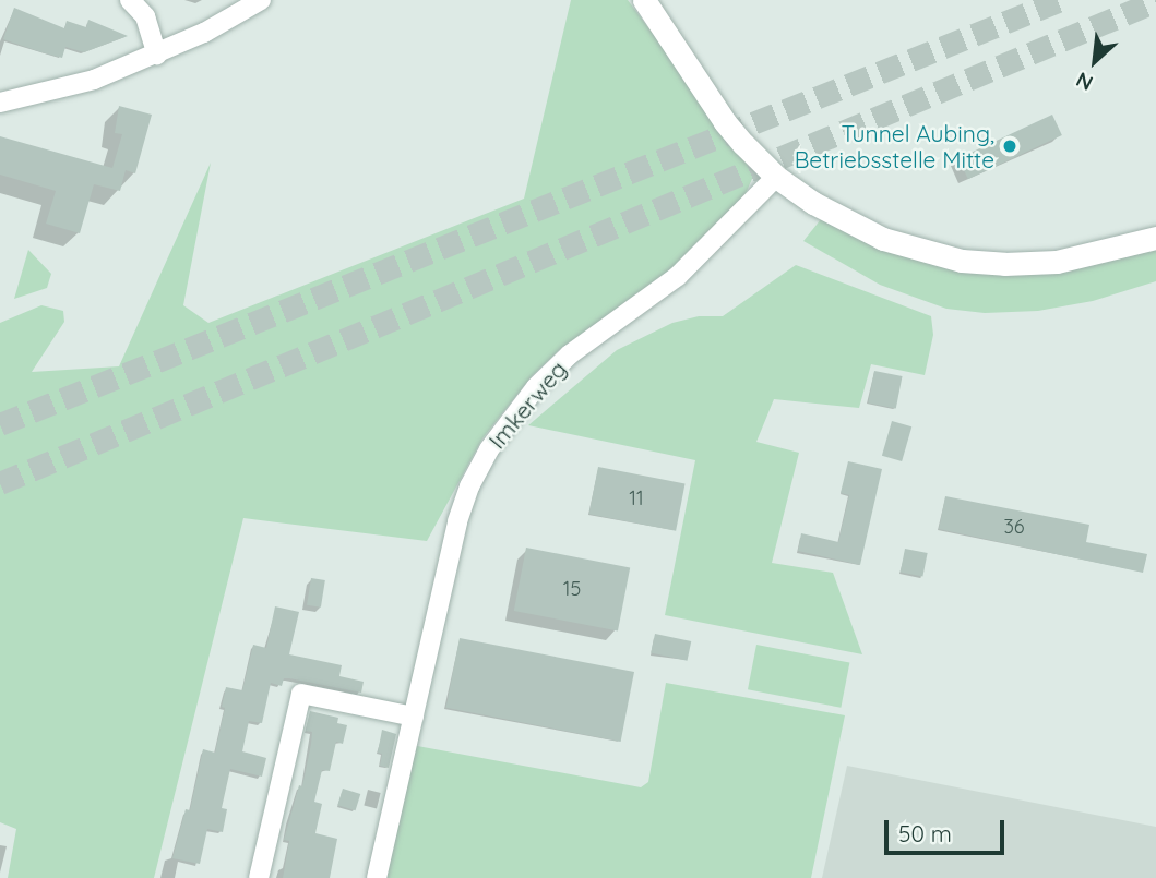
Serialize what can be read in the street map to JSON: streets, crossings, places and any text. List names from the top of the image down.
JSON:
{
  "streets": {
    "street": ["Imkerweg"]
  },
  "places": ["Tunnel Aubing, Betriebsstelle Mitte"],
  "house_numbers": ["11", "36", "15"],
  "scale_bar": "50 m",
  "north": "bottom left"
}
